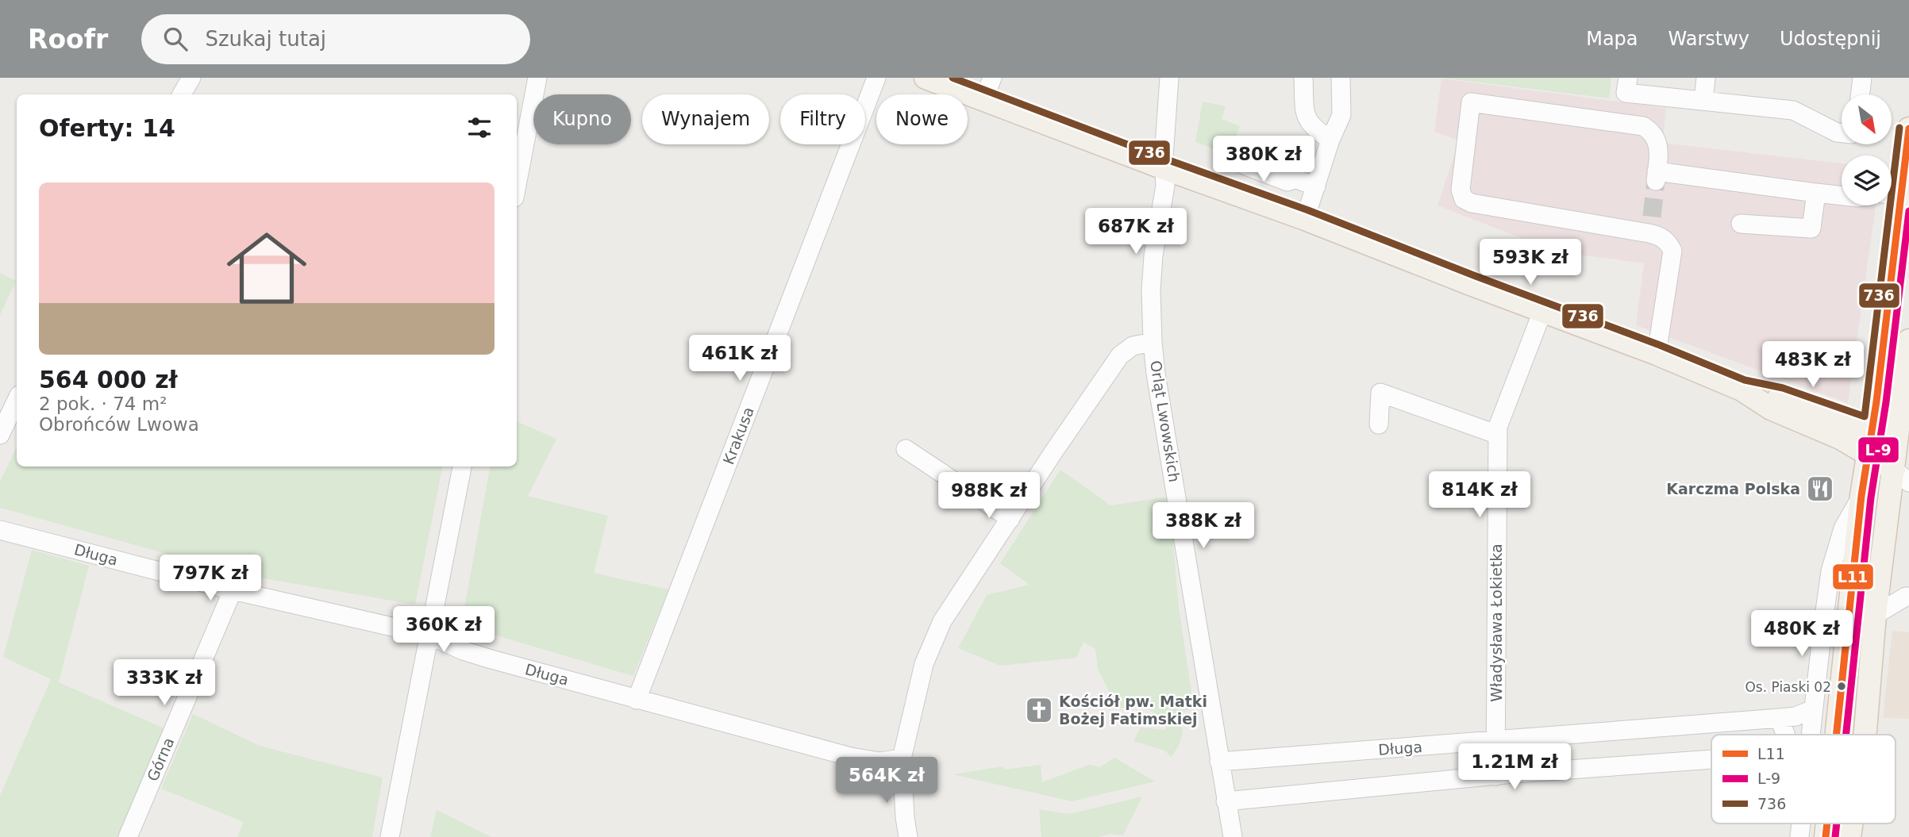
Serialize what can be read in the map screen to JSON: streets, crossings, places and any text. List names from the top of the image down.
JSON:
{
  "streets": {
    "street": [
      "Orląt Lwowskich",
      "Krakusa",
      "Długa",
      "Władysława Łokietka",
      "Górna"
    ]
  },
  "crossings": [
    ["Orląt Lwowskich", "Długa"],
    ["Krakusa", "Długa"],
    ["Długa", "Władysława Łokietka"],
    ["Długa", "Górna"]
  ],
  "places": {
    "restaurant": ["Karczma Polska"],
    "other": ["Os. Piaski 02"],
    "church": ["Kościół pw. Matki Bożej Fatimskiej"]
  },
  "lines": ["transit line 736", "transit line L11", "transit line L-9"],
  "legend": ["L11", "L-9", "736"],
  "north": "bottom right",
  "page": {
    "header": "Roofr",
    "search": "Szukaj tutaj",
    "nav": ["Mapa", "Warstwy", "Udostępnij"],
    "chip": [
      "Kupno",
      "Wynajem",
      "Filtry",
      "Nowe"
    ],
    "heading": "Oferty: 14",
    "price": [
      "380K zł",
      "687K zł",
      "593K zł",
      "461K zł",
      "483K zł",
      "814K zł",
      "988K zł",
      "388K zł",
      "797K zł",
      "360K zł",
      "480K zł",
      "333K zł",
      "1.21M zł",
      "564K zł"
    ],
    "list": [
      {
        "name": "564 000 zł",
        "note": "2 pok. · 74 m² · Obrońców Lwowa"
      }
    ]
  }
}
